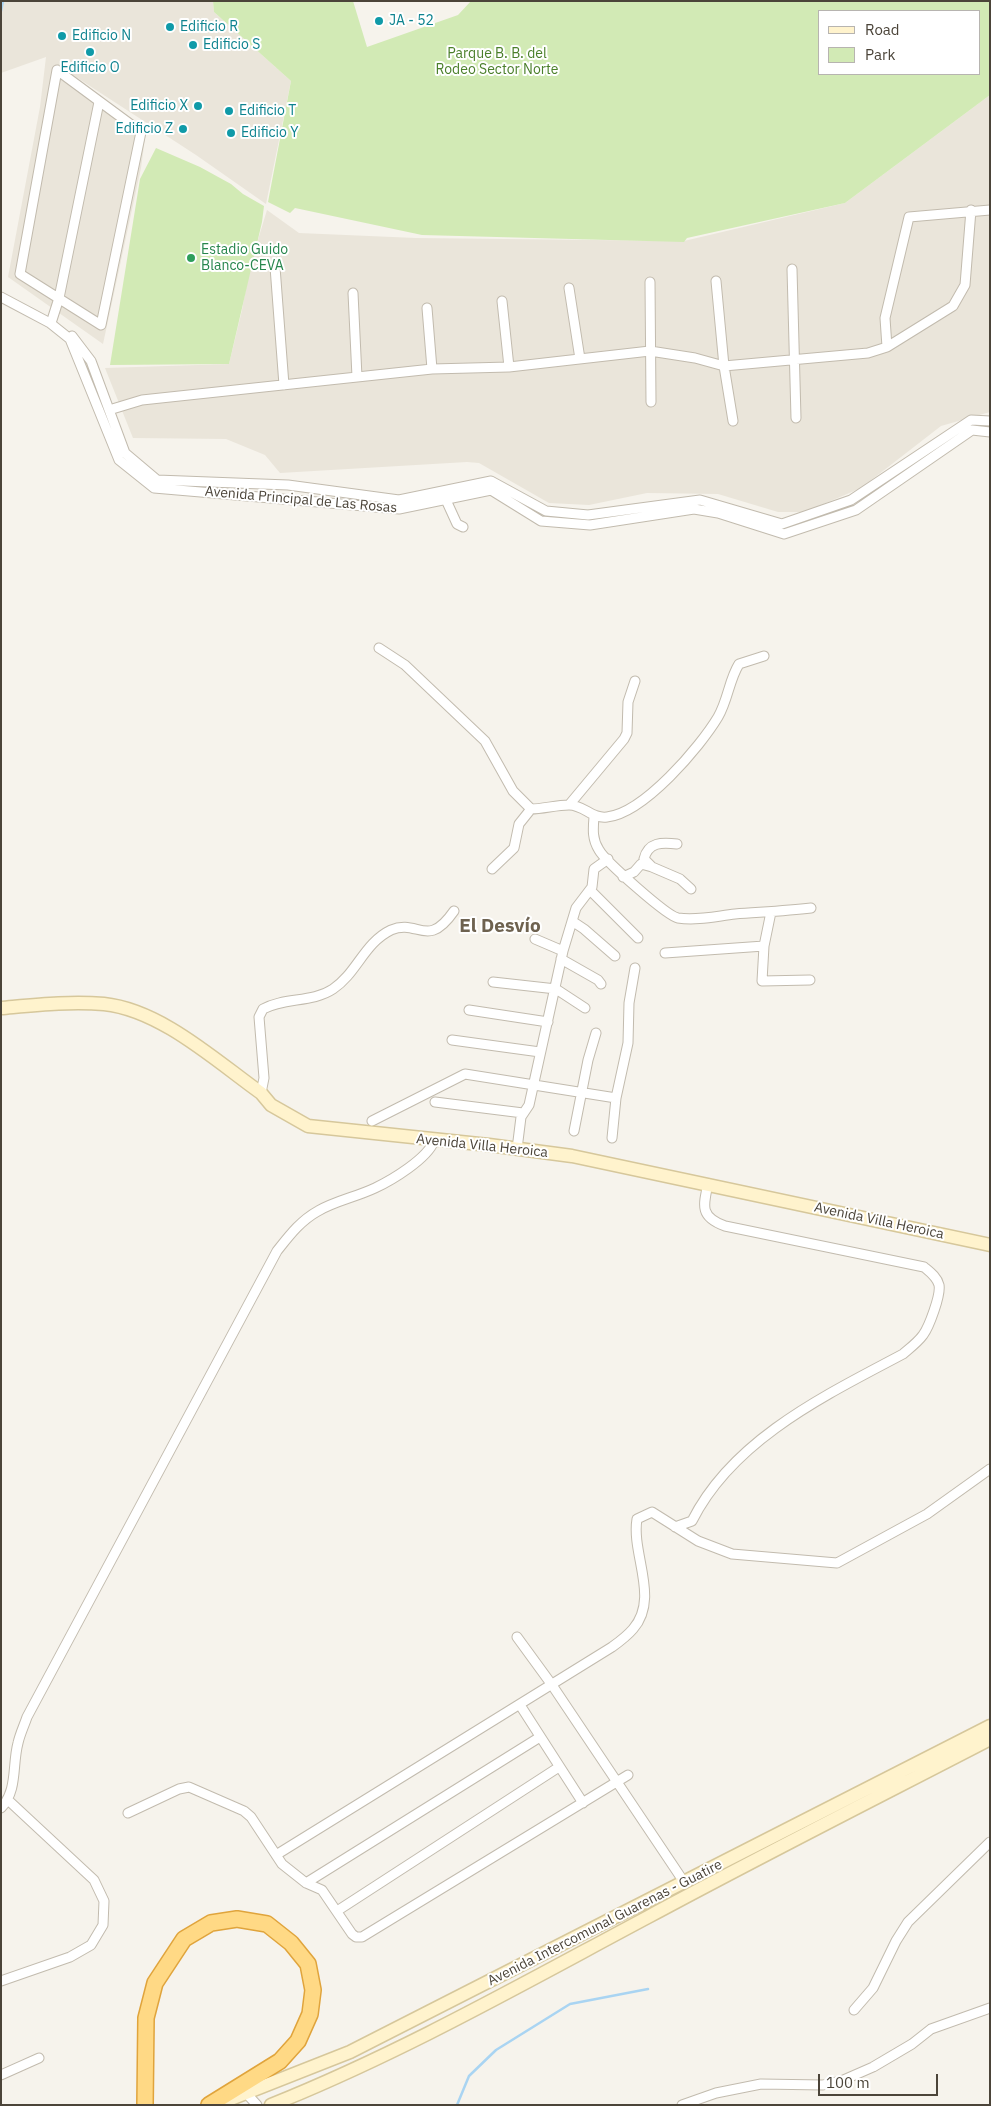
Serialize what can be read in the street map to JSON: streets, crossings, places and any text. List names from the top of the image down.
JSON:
{
  "streets": {
    "main road": ["Avenida Villa Heroica", "Avenida Intercomunal Guarenas - Guatire"],
    "street": ["Avenida Principal de Las Rosas"]
  },
  "districts": ["El Desvío"],
  "parks": ["Parque B. B. del Rodeo Sector Norte"],
  "places": [
    "JA - 52",
    "Edificio R",
    "Edificio N",
    "Edificio S",
    "Edificio O",
    "Edificio X",
    "Edificio T",
    "Edificio Z",
    "Edificio Y",
    "Estadio Guido Blanco-CEVA"
  ],
  "legend": ["Road", "Park"],
  "scale_bar": "100 m"
}
